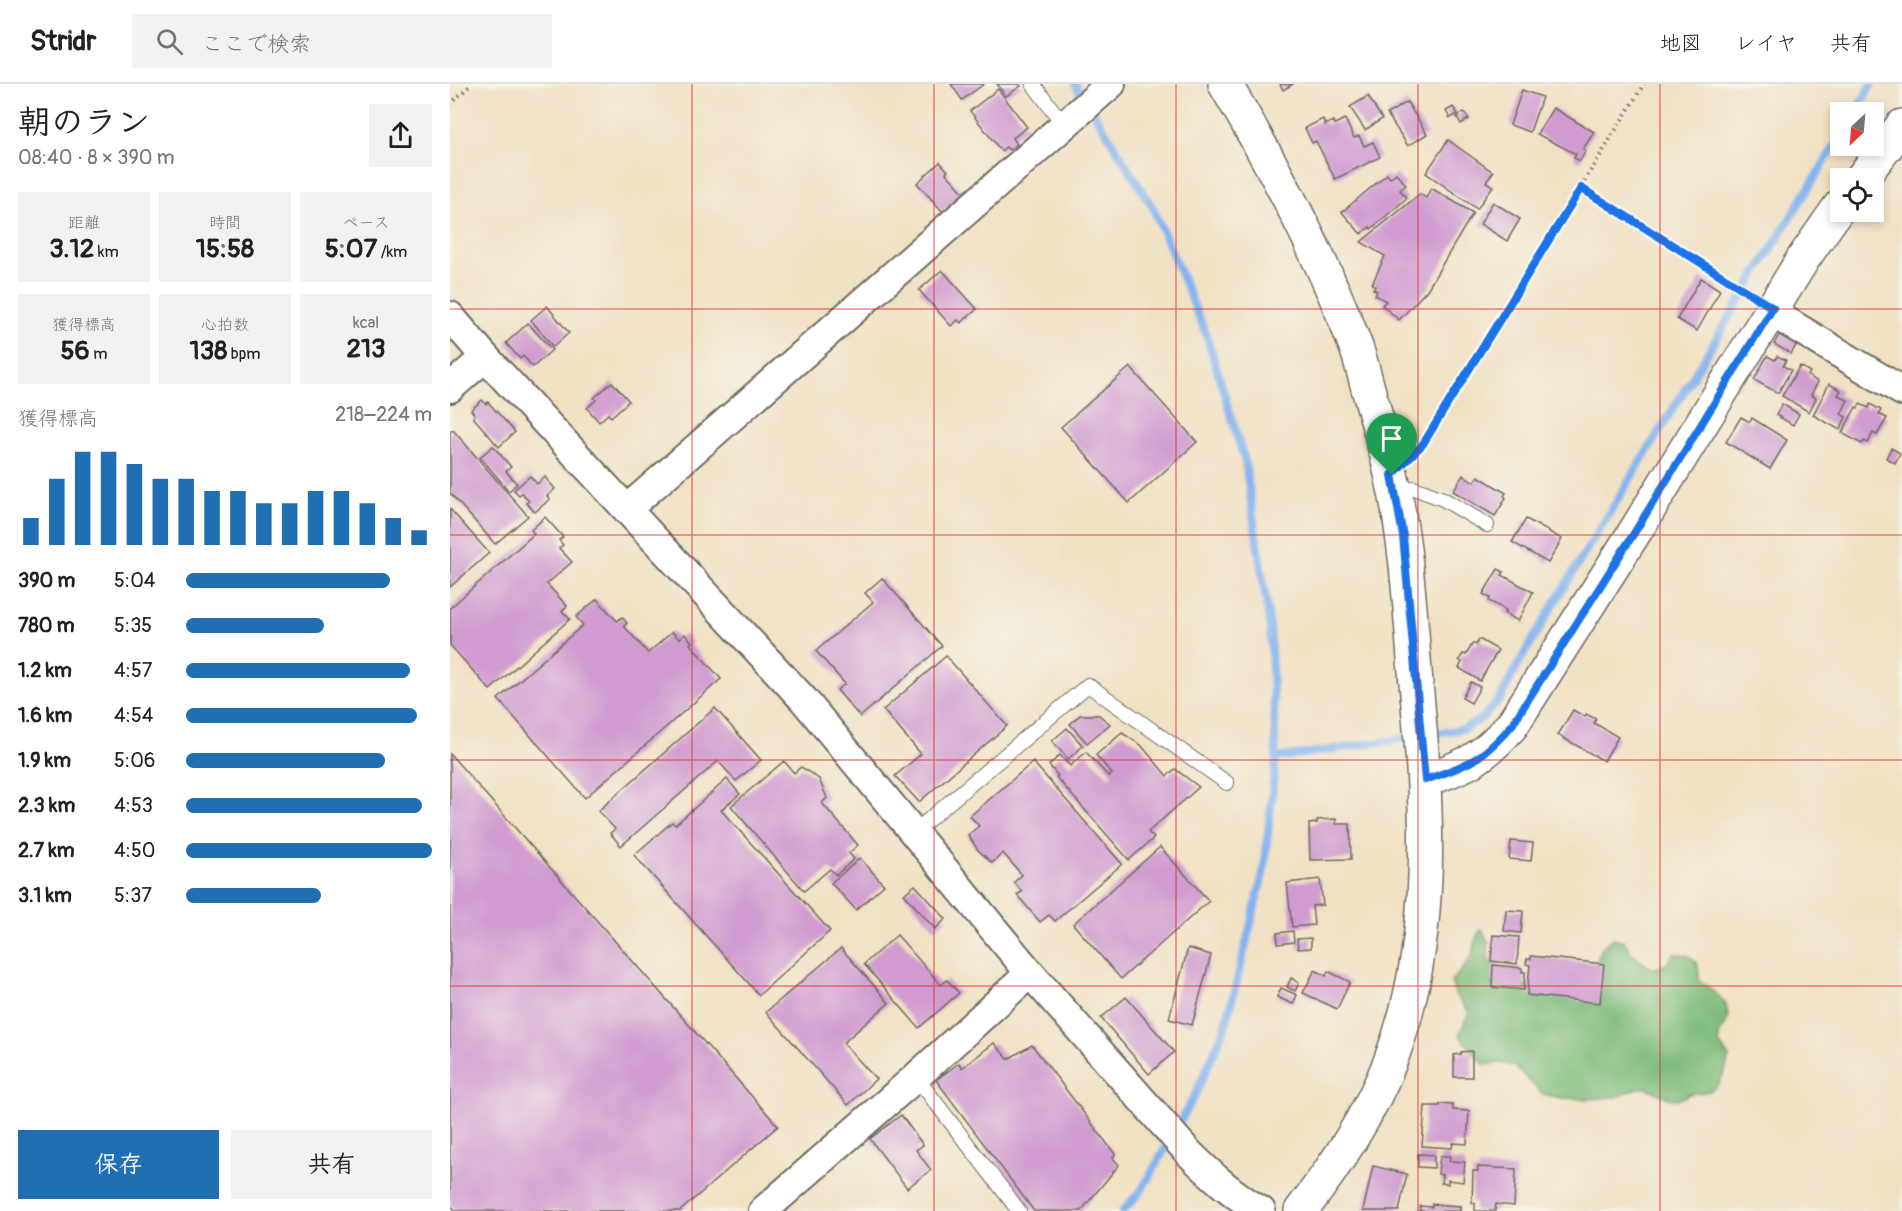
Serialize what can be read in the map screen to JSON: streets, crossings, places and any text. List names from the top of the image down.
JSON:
{
  "north": "bottom left",
  "page": {
    "header": "Stridr",
    "search": "ここで検索",
    "nav": ["地図", "レイヤ", "共有"],
    "heading": ["朝のラン", "08:40 · 8 × 390 m"],
    "stats": [
      ["距離", "3.12 km"],
      ["時間", "15:58"],
      ["ペース", "5:07 /km"],
      ["獲得標高", "56 m"],
      ["心拍数", "138 bpm"],
      ["kcal", "213"]
    ],
    "chart": ["獲得標高", "218–224 m"],
    "list": [
      {
        "name": "390 m",
        "note": "5:04"
      },
      {
        "name": "780 m",
        "note": "5:35"
      },
      {
        "name": "1.2 km",
        "note": "4:57"
      },
      {
        "name": "1.6 km",
        "note": "4:54"
      },
      {
        "name": "1.9 km",
        "note": "5:06"
      },
      {
        "name": "2.3 km",
        "note": "4:53"
      },
      {
        "name": "2.7 km",
        "note": "4:50"
      },
      {
        "name": "3.1 km",
        "note": "5:37"
      }
    ],
    "buttons": ["保存", "共有"]
  }
}
